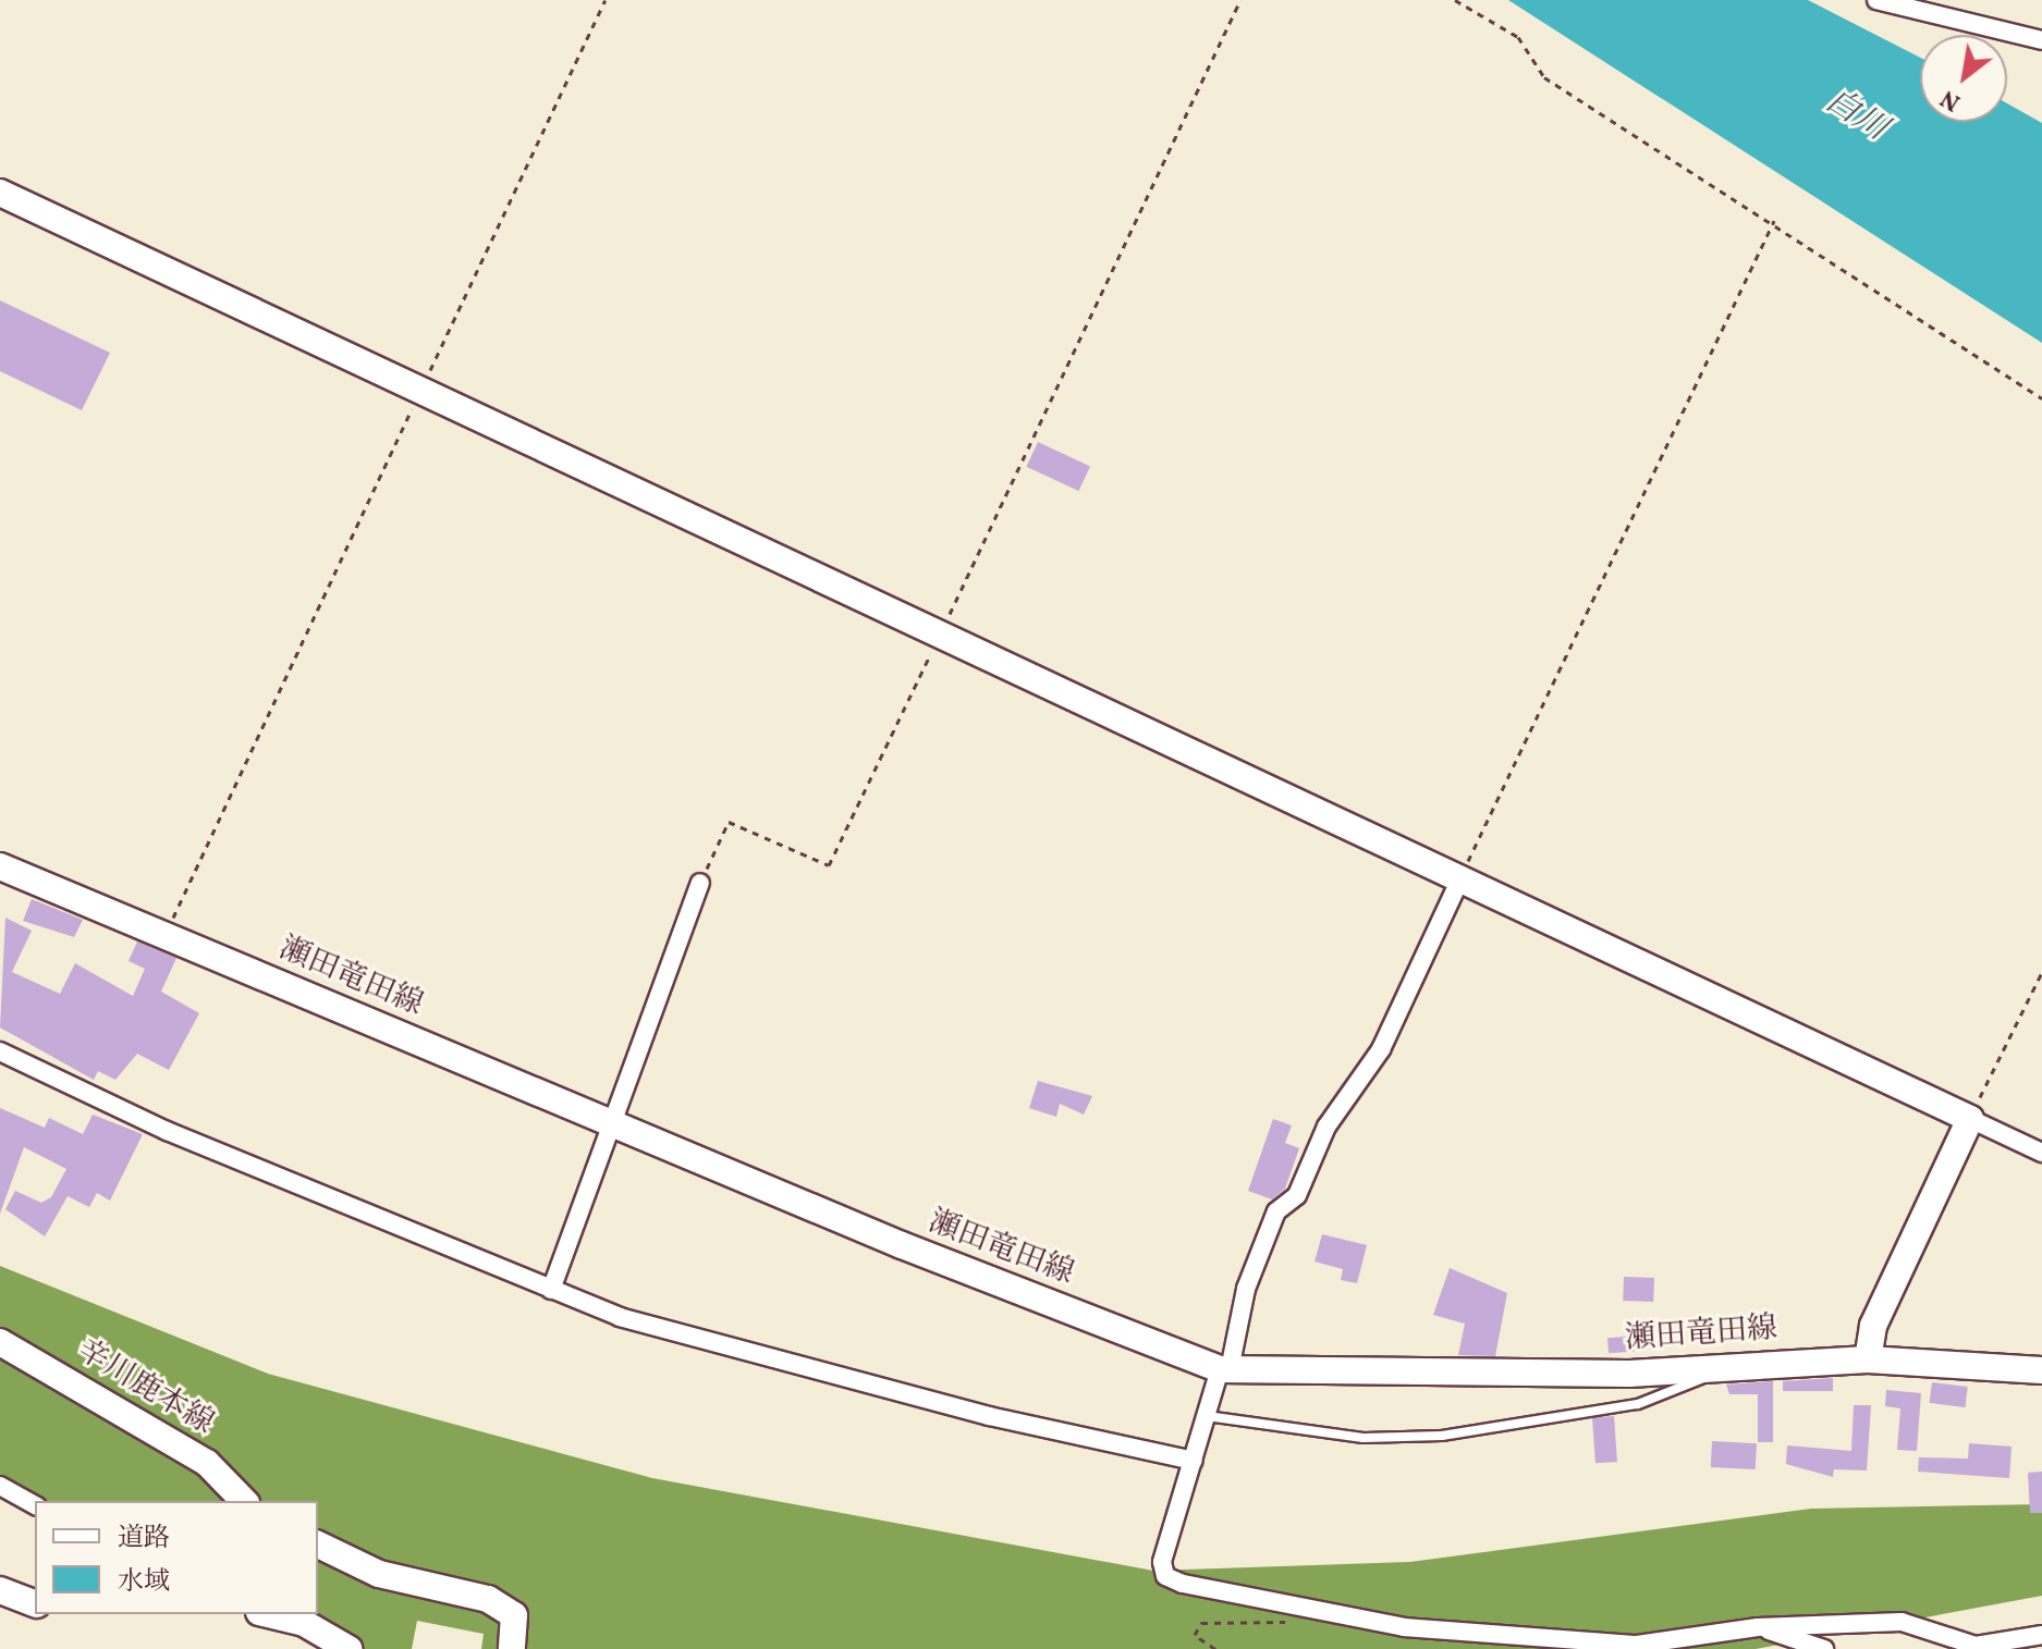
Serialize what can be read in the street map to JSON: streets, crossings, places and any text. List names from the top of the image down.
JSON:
{
  "streets": {
    "main road": ["瀬田竜田線", "辛川鹿本線"]
  },
  "water": ["白川"],
  "legend": ["道路", "水域"],
  "north": "bottom left"
}
